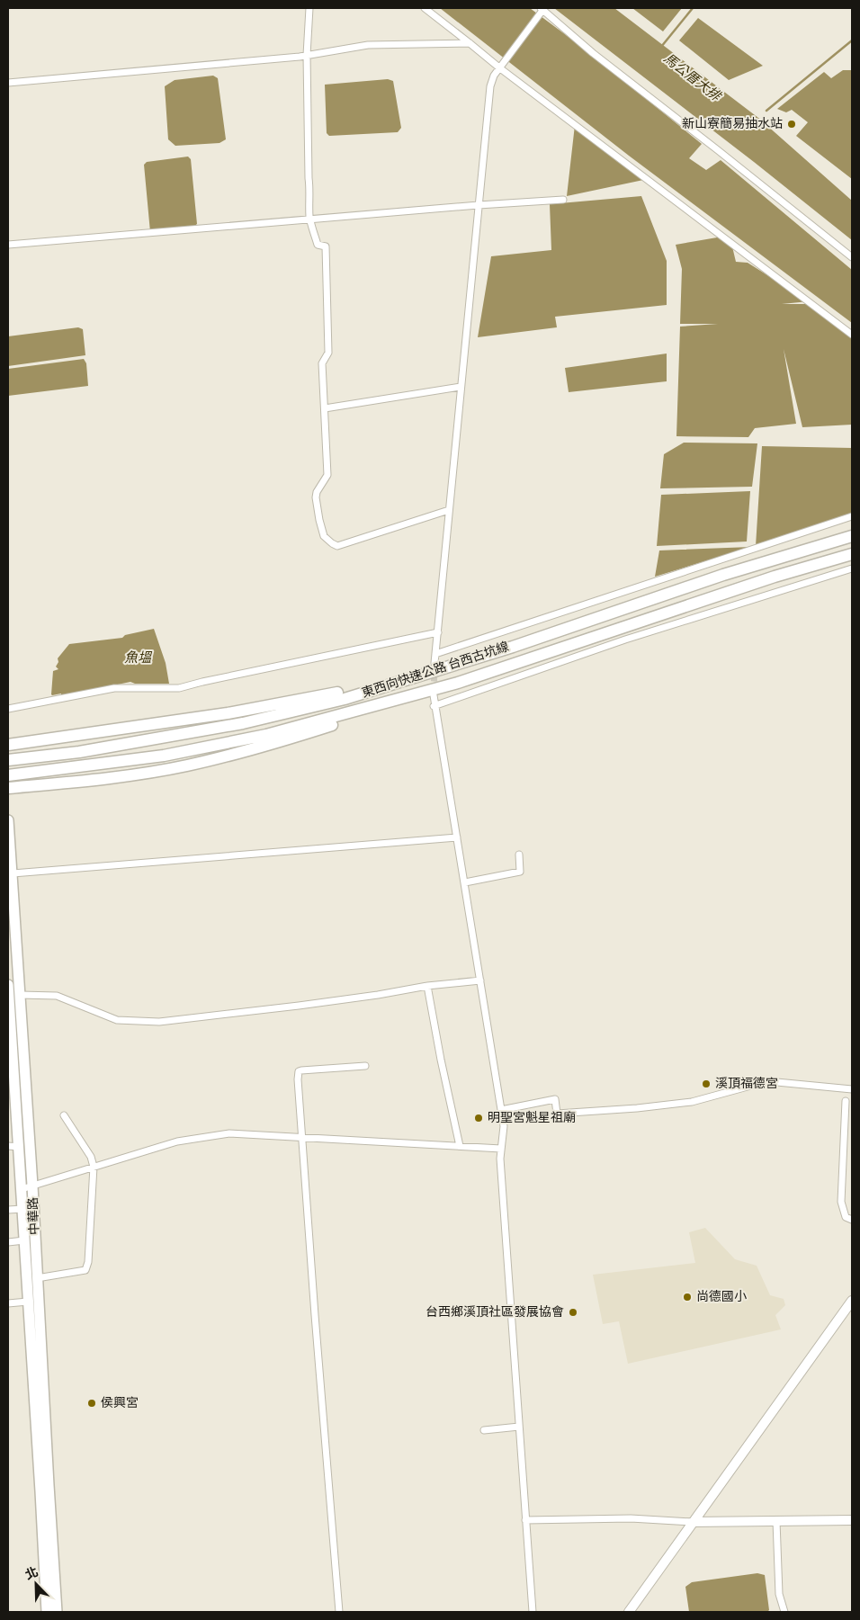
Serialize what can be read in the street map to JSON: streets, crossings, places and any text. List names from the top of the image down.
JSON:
{
  "streets": {
    "highway": ["東西向快速公路 台西古坑線"],
    "main road": ["中華路"]
  },
  "water": ["馬公厝大排", "魚塭"],
  "places": [
    "新山寮簡易抽水站",
    "溪頂福德宮",
    "明聖宮魁星祖廟",
    "尚德國小",
    "台西鄉溪頂社區發展協會",
    "侯興宮"
  ],
  "north": "top left"
}
